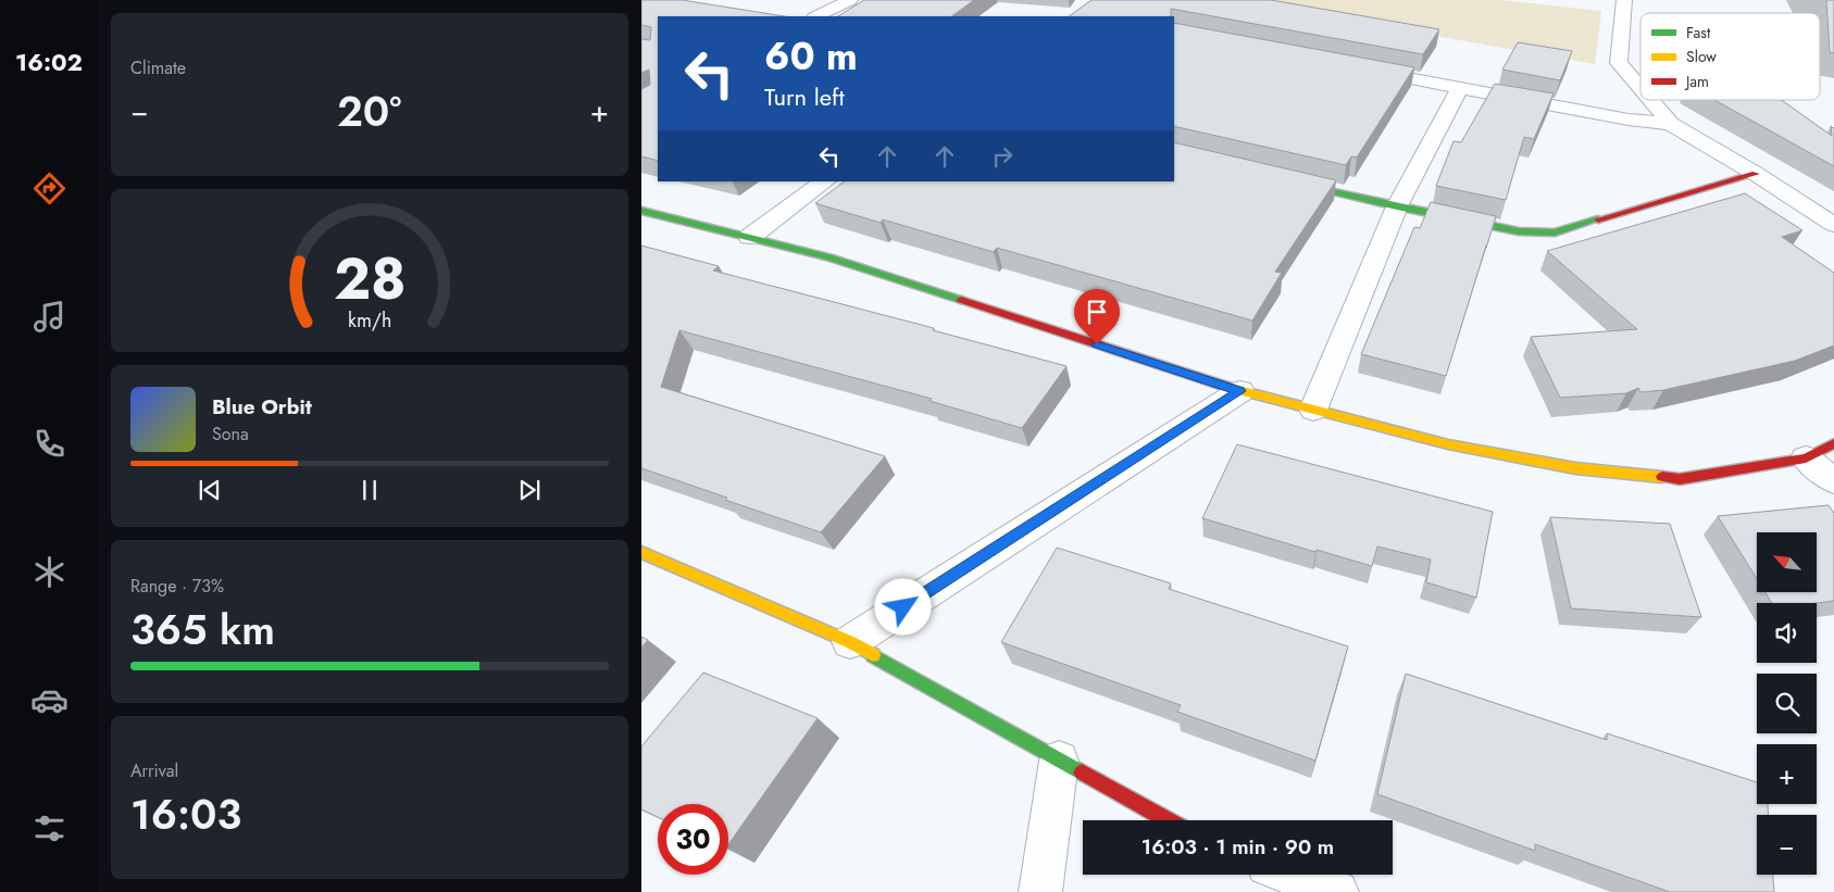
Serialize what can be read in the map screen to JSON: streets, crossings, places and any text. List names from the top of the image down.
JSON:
{
  "legend": ["Fast", "Slow", "Jam"],
  "north": "top left",
  "page": {
    "tabs": "16:02",
    "tile": [
      "Climate",
      ["Range · 73%", "365 km"],
      ["Arrival", "16:03"]
    ],
    "turn": ["60 m", "Turn left"],
    "heat": ["−", "20°", "+"],
    "song": ["Blue Orbit", "Sona"],
    "map_buttons": ["+", "−"],
    "limit": "30",
    "trip": "16:03 · 1 min · 90 m",
    "gauge": ["28", "km/h"]
  }
}
